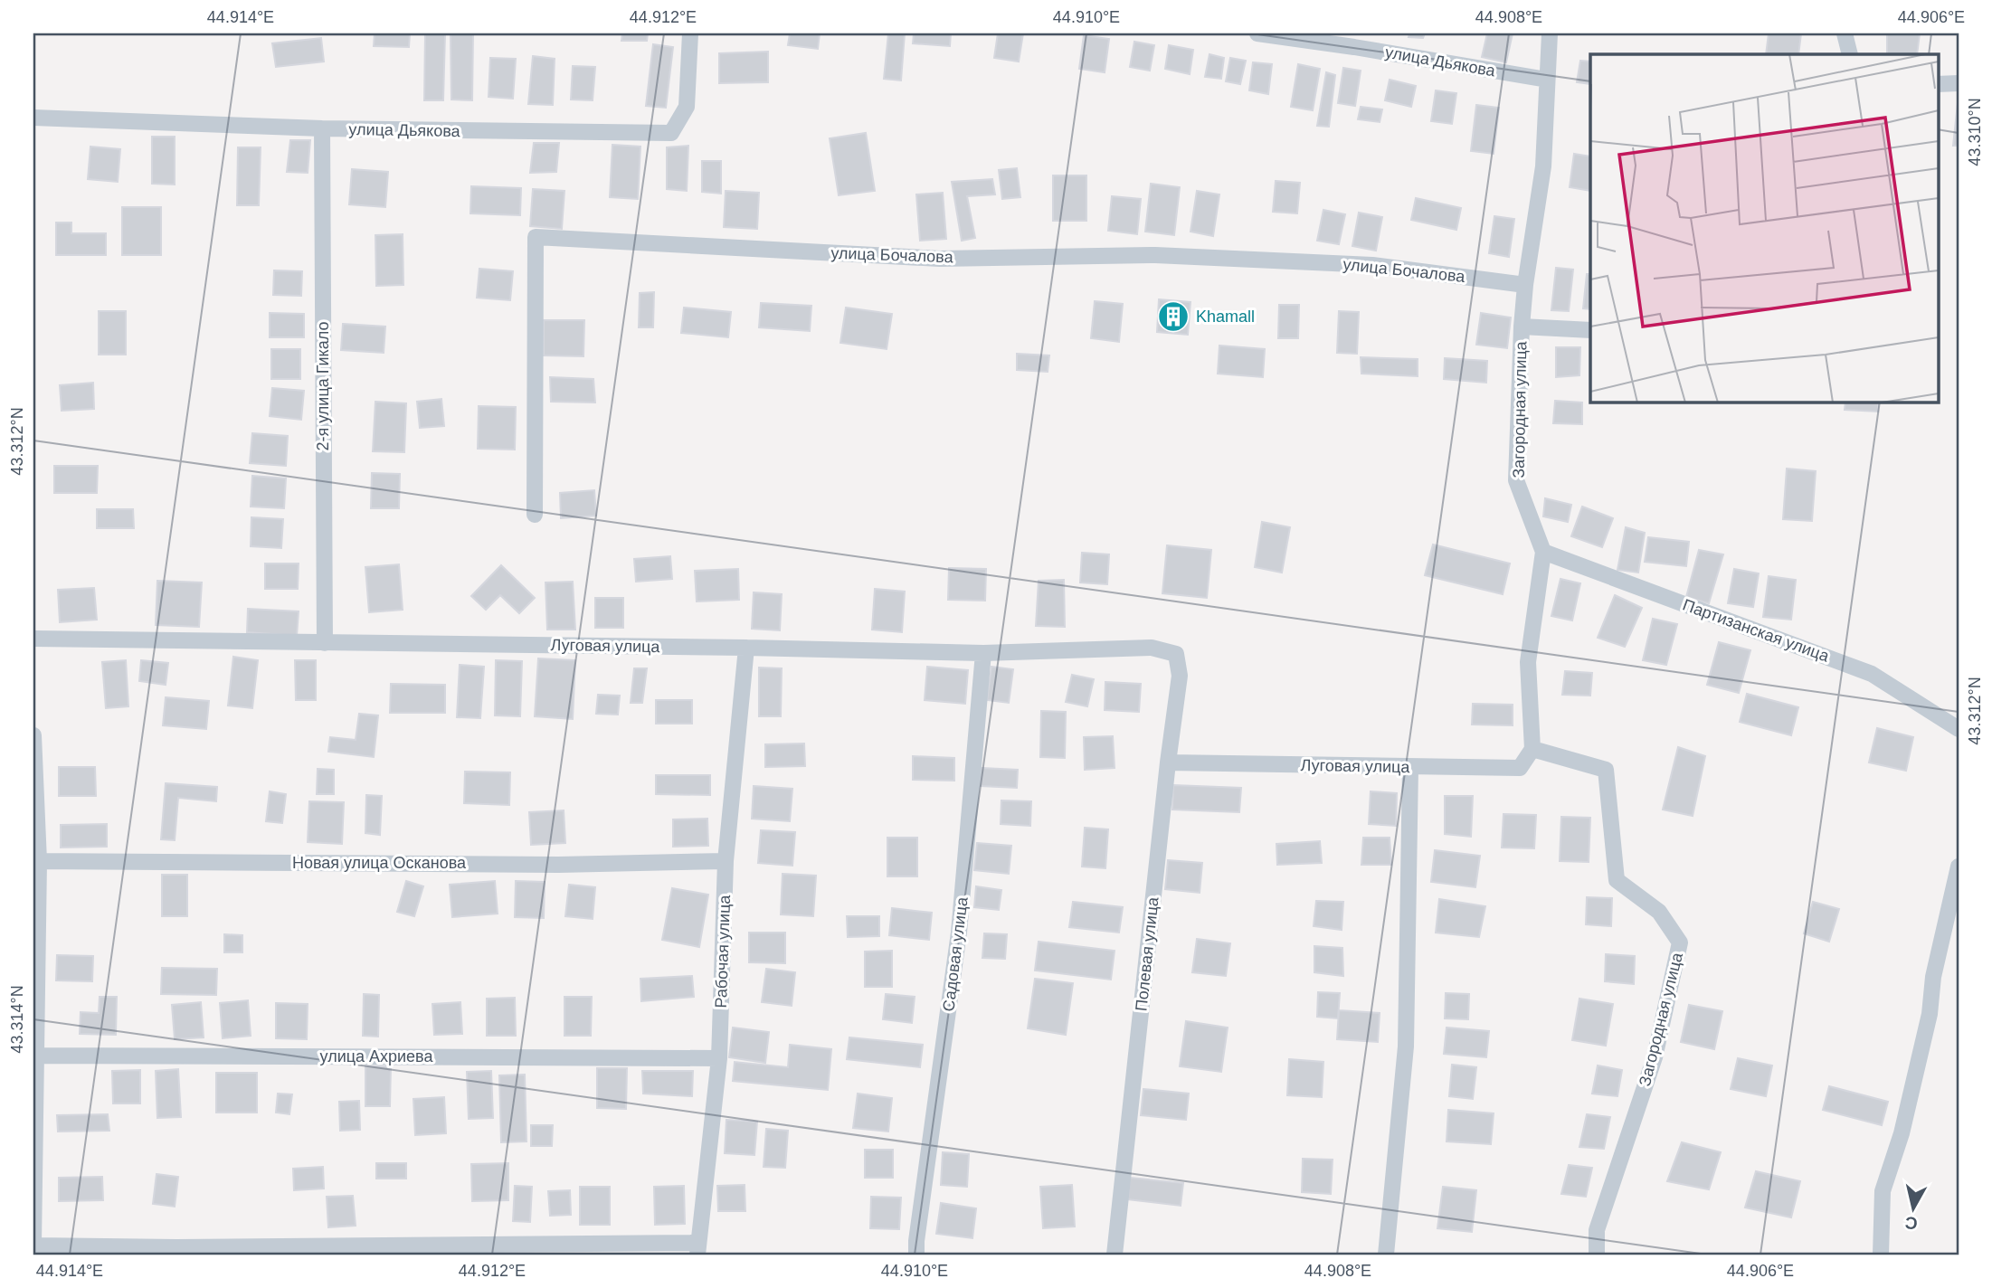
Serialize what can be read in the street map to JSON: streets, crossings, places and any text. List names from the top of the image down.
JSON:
{
  "streets": {
    "street": [
      "улица Дьякова",
      "улица Бочалова",
      "2-я улица Гикало",
      "Загородная улица",
      "Партизанская улица",
      "Луговая улица",
      "Новая улица Осканова",
      "Рабочая улица",
      "Садовая улица",
      "Полевая улица",
      "улица Ахриева"
    ]
  },
  "crossings": [
    ["улица Дьякова", "2-я улица Гикало"],
    ["улица Дьякова", "Загородная улица"],
    ["улица Бочалова", "Загородная улица"],
    ["2-я улица Гикало", "Луговая улица"],
    ["Загородная улица", "Партизанская улица"],
    ["Загородная улица", "Луговая улица"],
    ["Луговая улица", "Рабочая улица"],
    ["Луговая улица", "Садовая улица"],
    ["Луговая улица", "Полевая улица"],
    ["Новая улица Осканова", "Рабочая улица"],
    ["Рабочая улица", "улица Ахриева"]
  ],
  "places": {
    "building": ["Khamall"]
  },
  "north": "bottom",
  "coordinates": [
    "44.914°E",
    "44.912°E",
    "44.910°E",
    "44.908°E",
    "44.906°E",
    "43.310°N",
    "43.312°N",
    "43.314°N"
  ]
}
